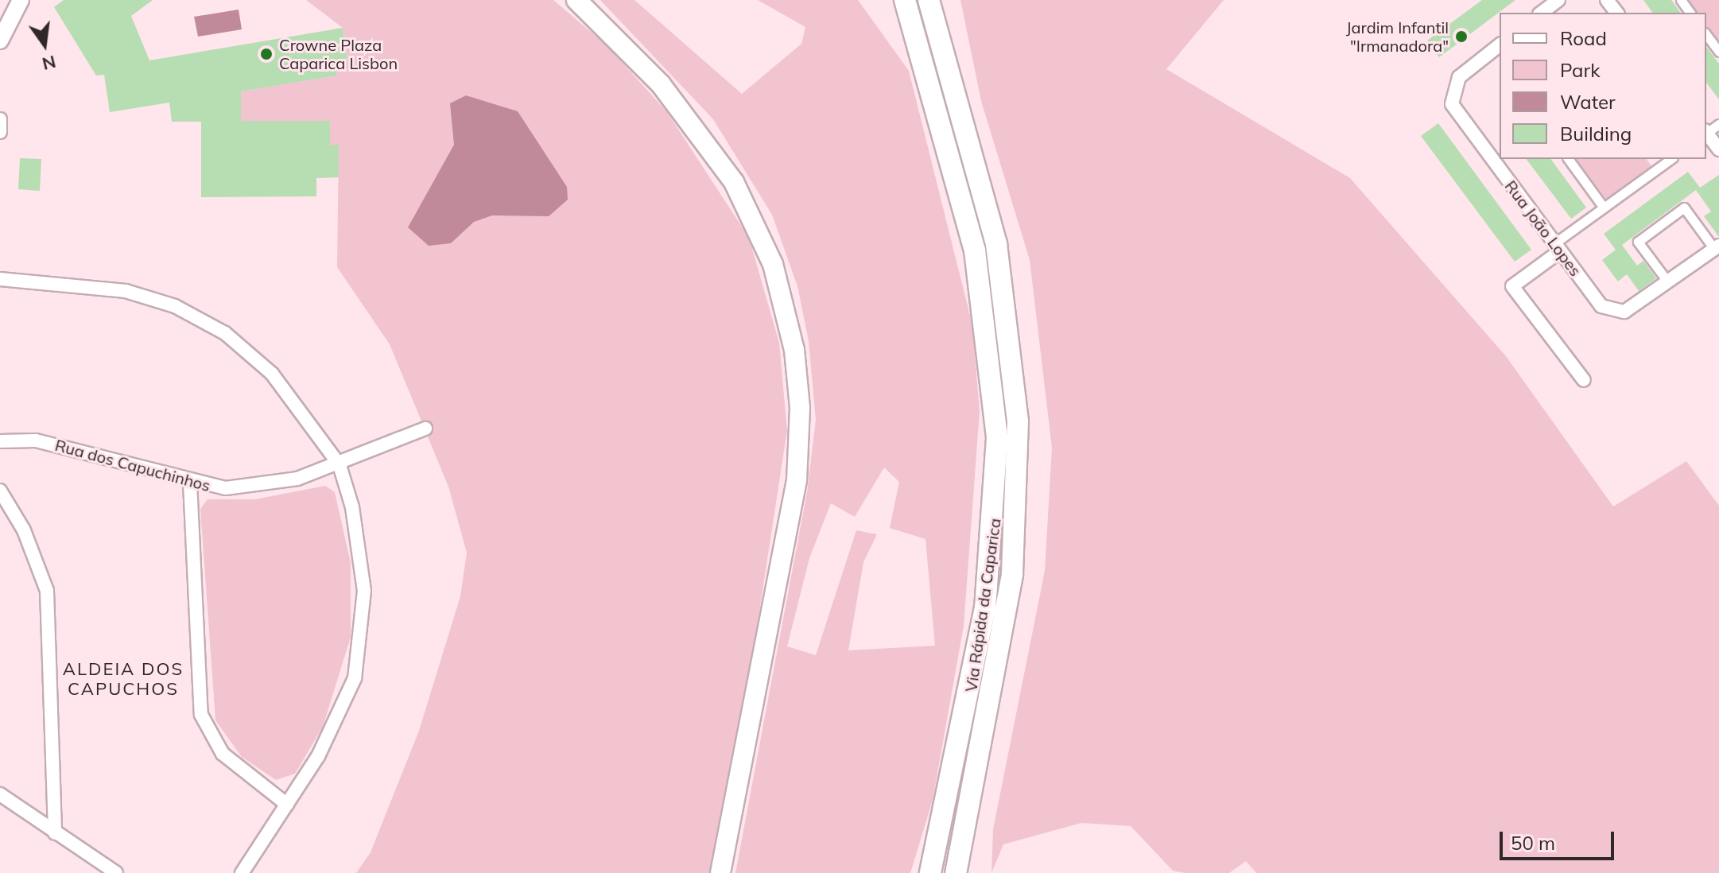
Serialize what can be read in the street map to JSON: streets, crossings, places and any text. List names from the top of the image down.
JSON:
{
  "streets": {
    "highway": ["Via Rápida da Caparica"],
    "street": ["Rua João Lopes", "Rua dos Capuchinhos"]
  },
  "districts": ["ALDEIA DOS CAPUCHOS"],
  "places": ["Jardim Infantil \"Irmanadora\"", "Crowne Plaza Caparica Lisbon"],
  "legend": [
    "Road",
    "Park",
    "Water",
    "Building"
  ],
  "scale_bar": "50 m",
  "north": "bottom"
}
